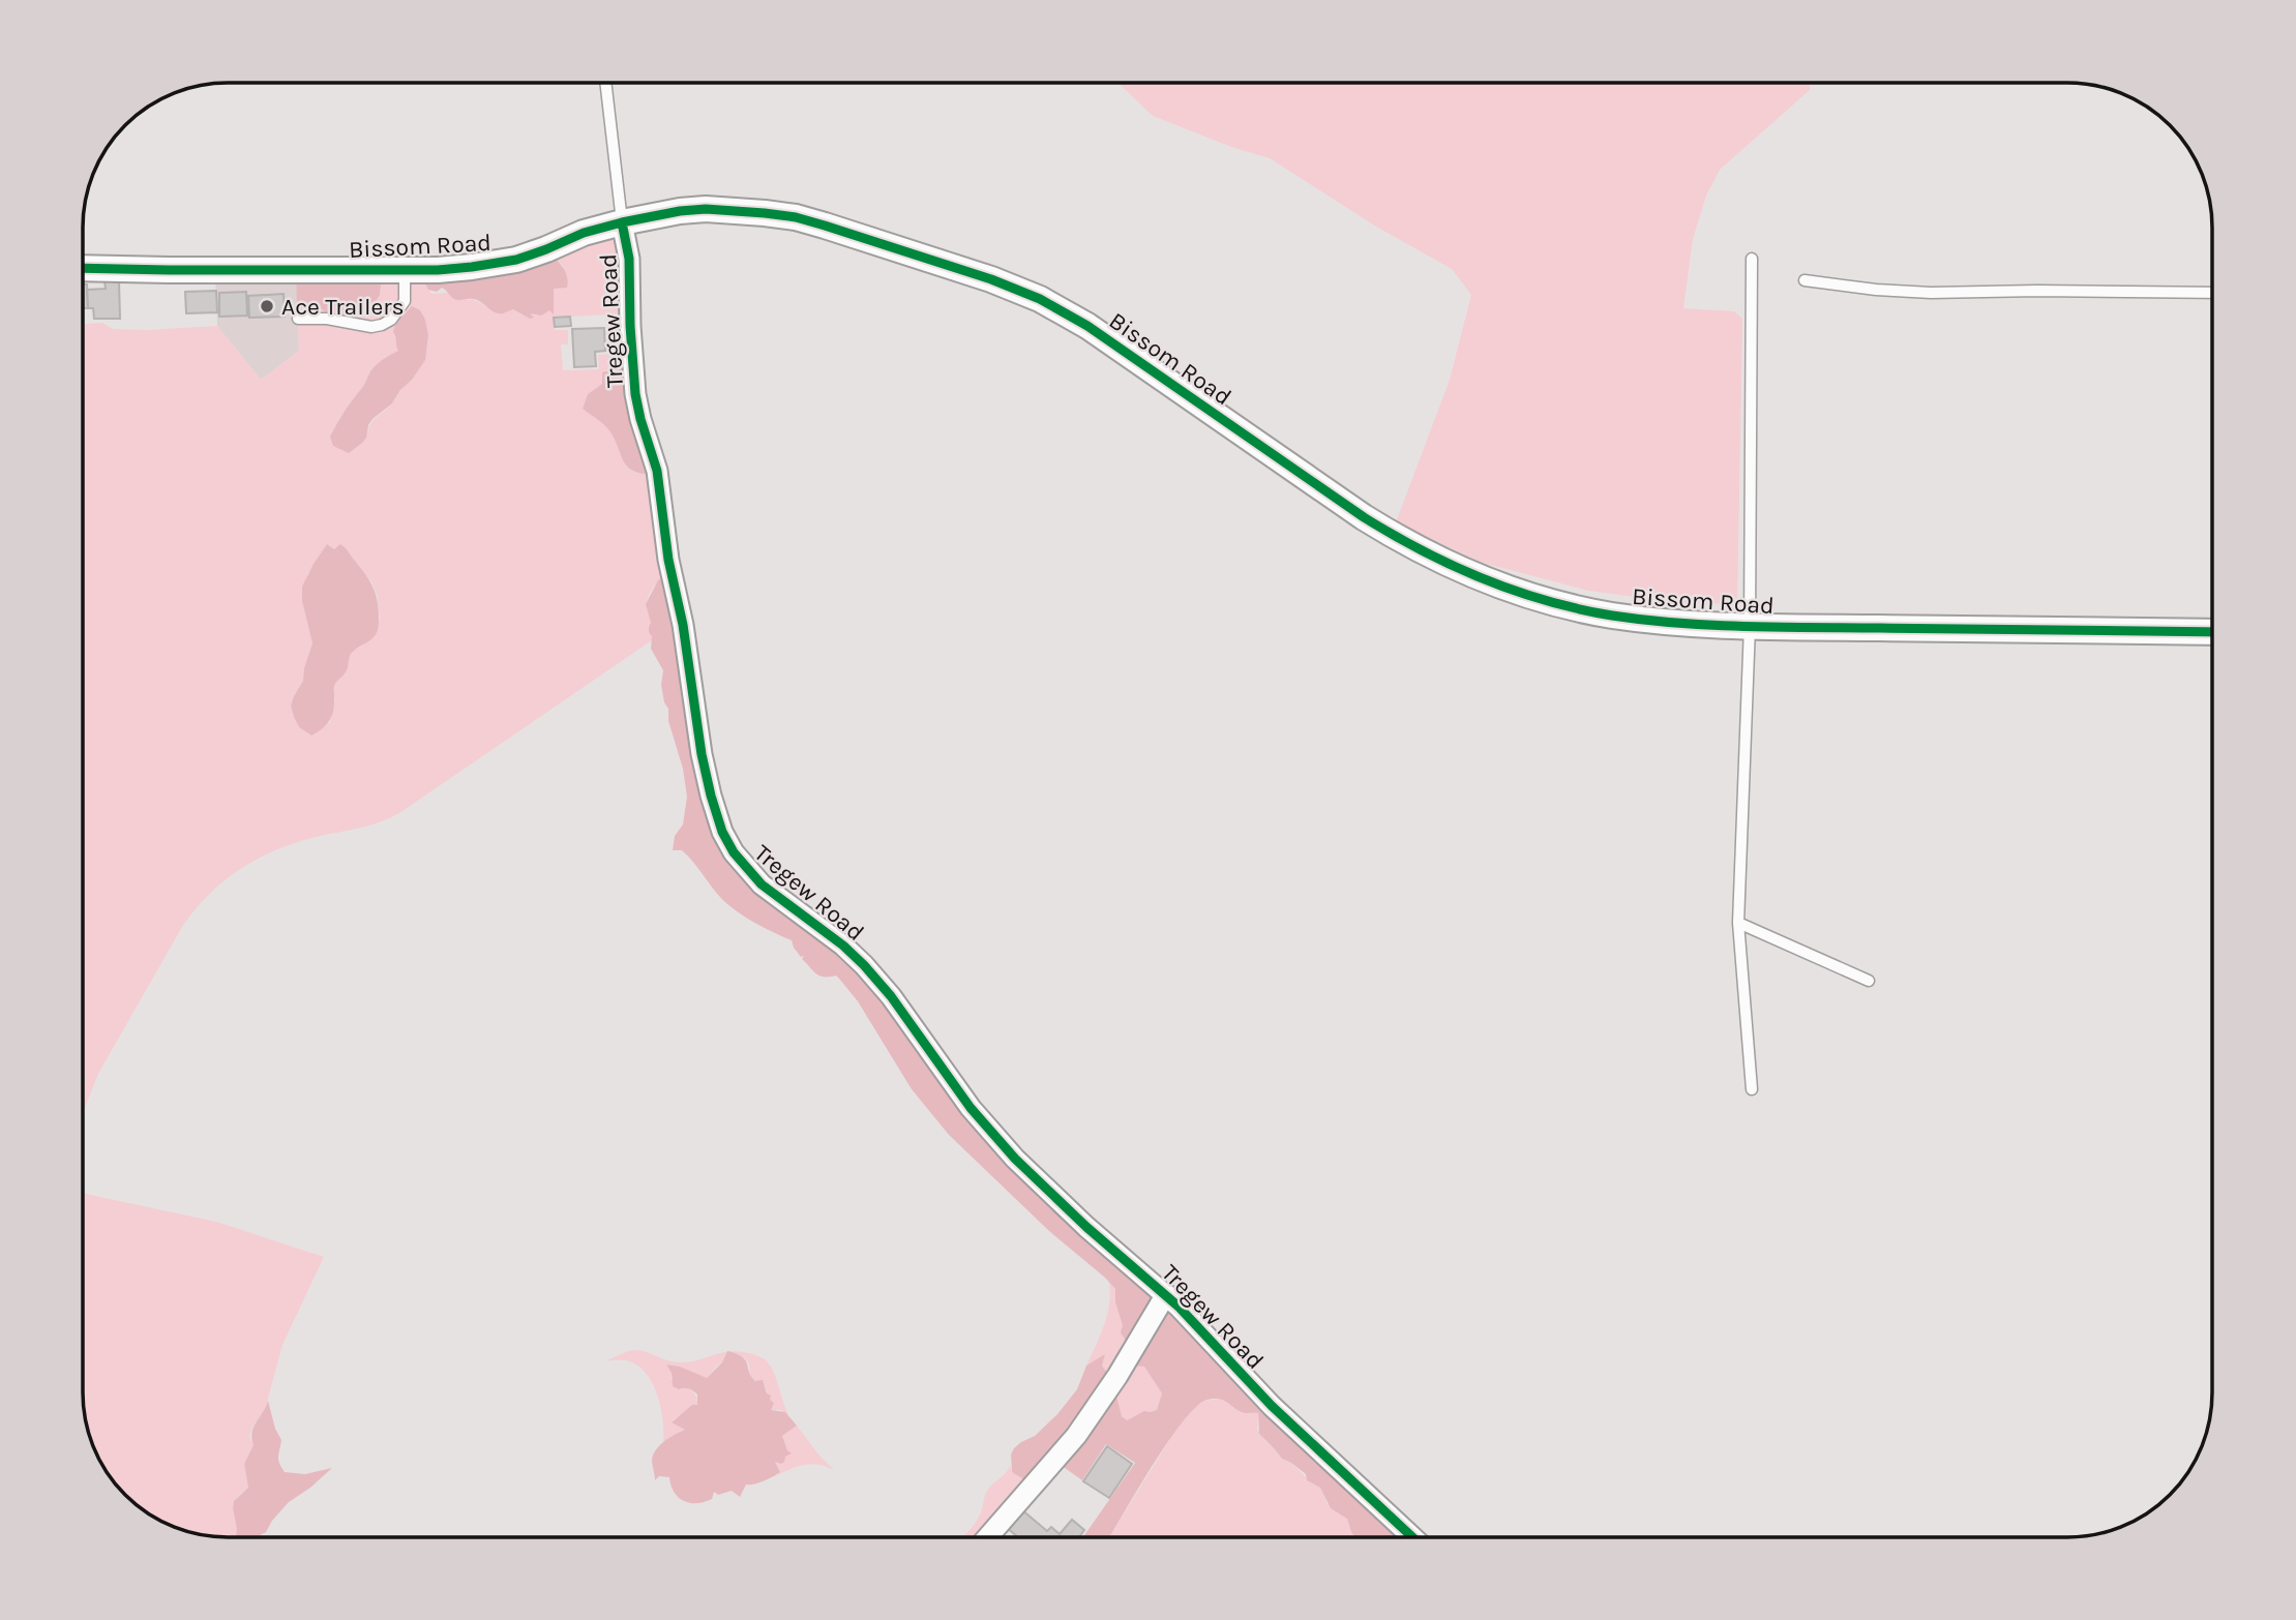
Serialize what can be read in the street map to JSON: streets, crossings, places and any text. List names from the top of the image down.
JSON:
{
  "streets": {
    "street": ["Bissom Road", "Tregew Road"]
  },
  "crossings": [
    ["Bissom Road", "Tregew Road"]
  ],
  "places": ["Ace Trailers"]
}
